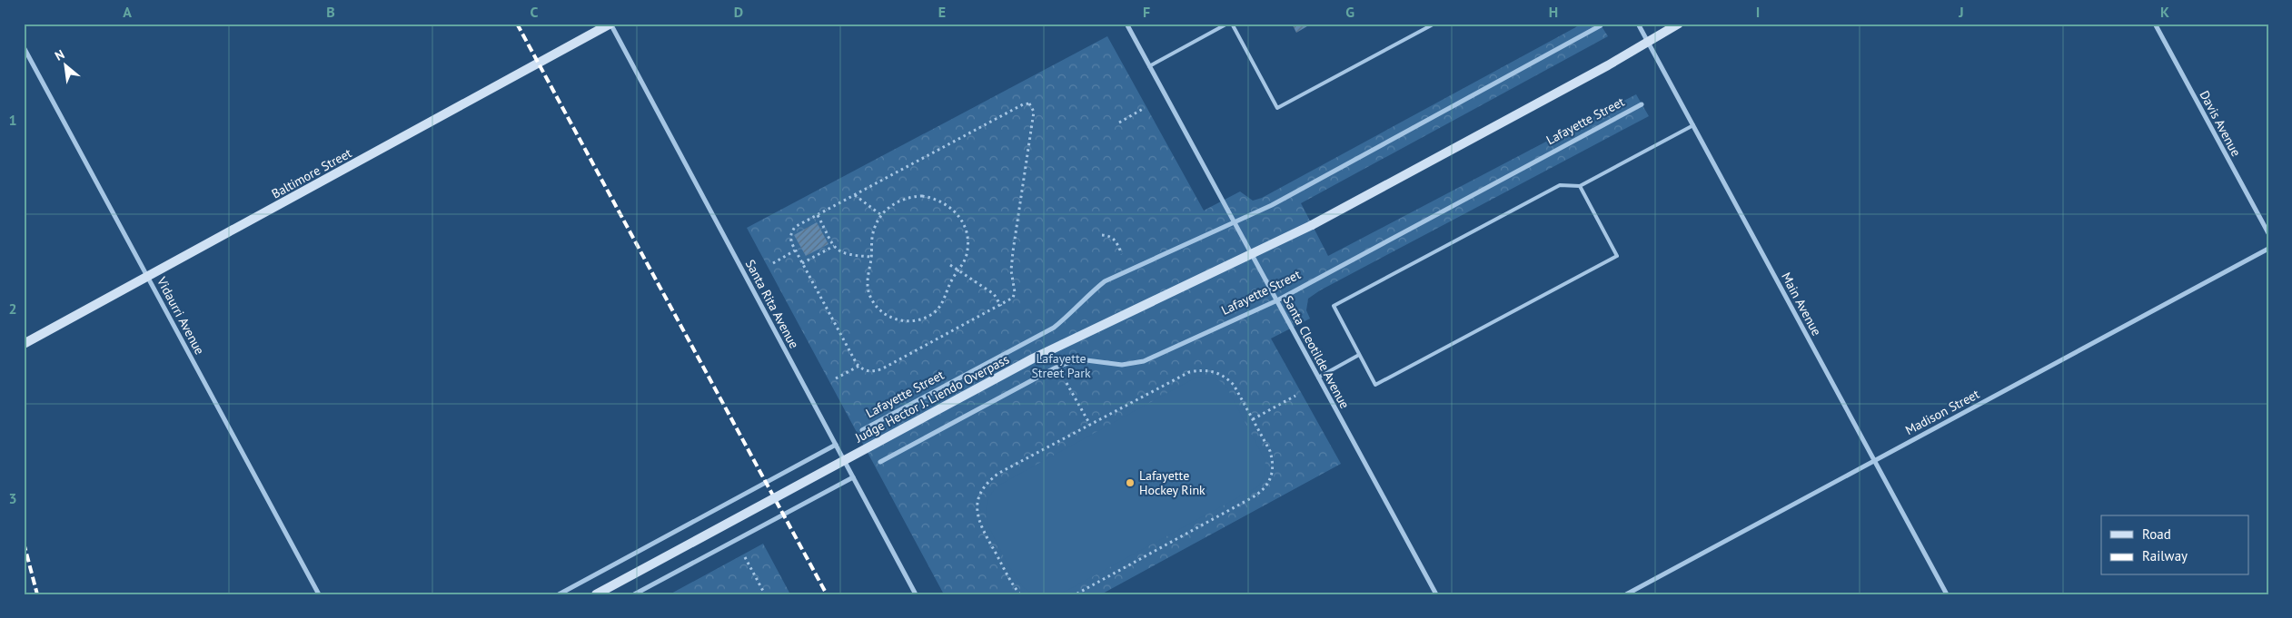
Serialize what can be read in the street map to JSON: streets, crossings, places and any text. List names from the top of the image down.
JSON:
{
  "streets": {
    "main road": ["Baltimore Street", "Judge Hector J. Liendo Overpass"],
    "street": [
      "Lafayette Street",
      "Davis Avenue",
      "Santa Rita Avenue",
      "Main Avenue",
      "Vidaurri Avenue",
      "Santa Cleotilde Avenue",
      "Madison Street"
    ]
  },
  "crossings": [
    ["Lafayette Street", "Santa Cleotilde Avenue"],
    ["Baltimore Street", "Santa Rita Avenue"],
    ["Baltimore Street", "Vidaurri Avenue"],
    ["Main Avenue", "Judge Hector J. Liendo Overpass"],
    ["Main Avenue", "Madison Street"]
  ],
  "parks": ["Lafayette Street Park"],
  "places": ["Lafayette Hockey Rink"],
  "legend": ["Road", "Railway"],
  "north": "top left",
  "grid": {
    "columns": [
      "A",
      "B",
      "C",
      "D",
      "E",
      "F",
      "G",
      "H",
      "I",
      "J",
      "K"
    ],
    "rows": ["1", "2", "3"]
  }
}
